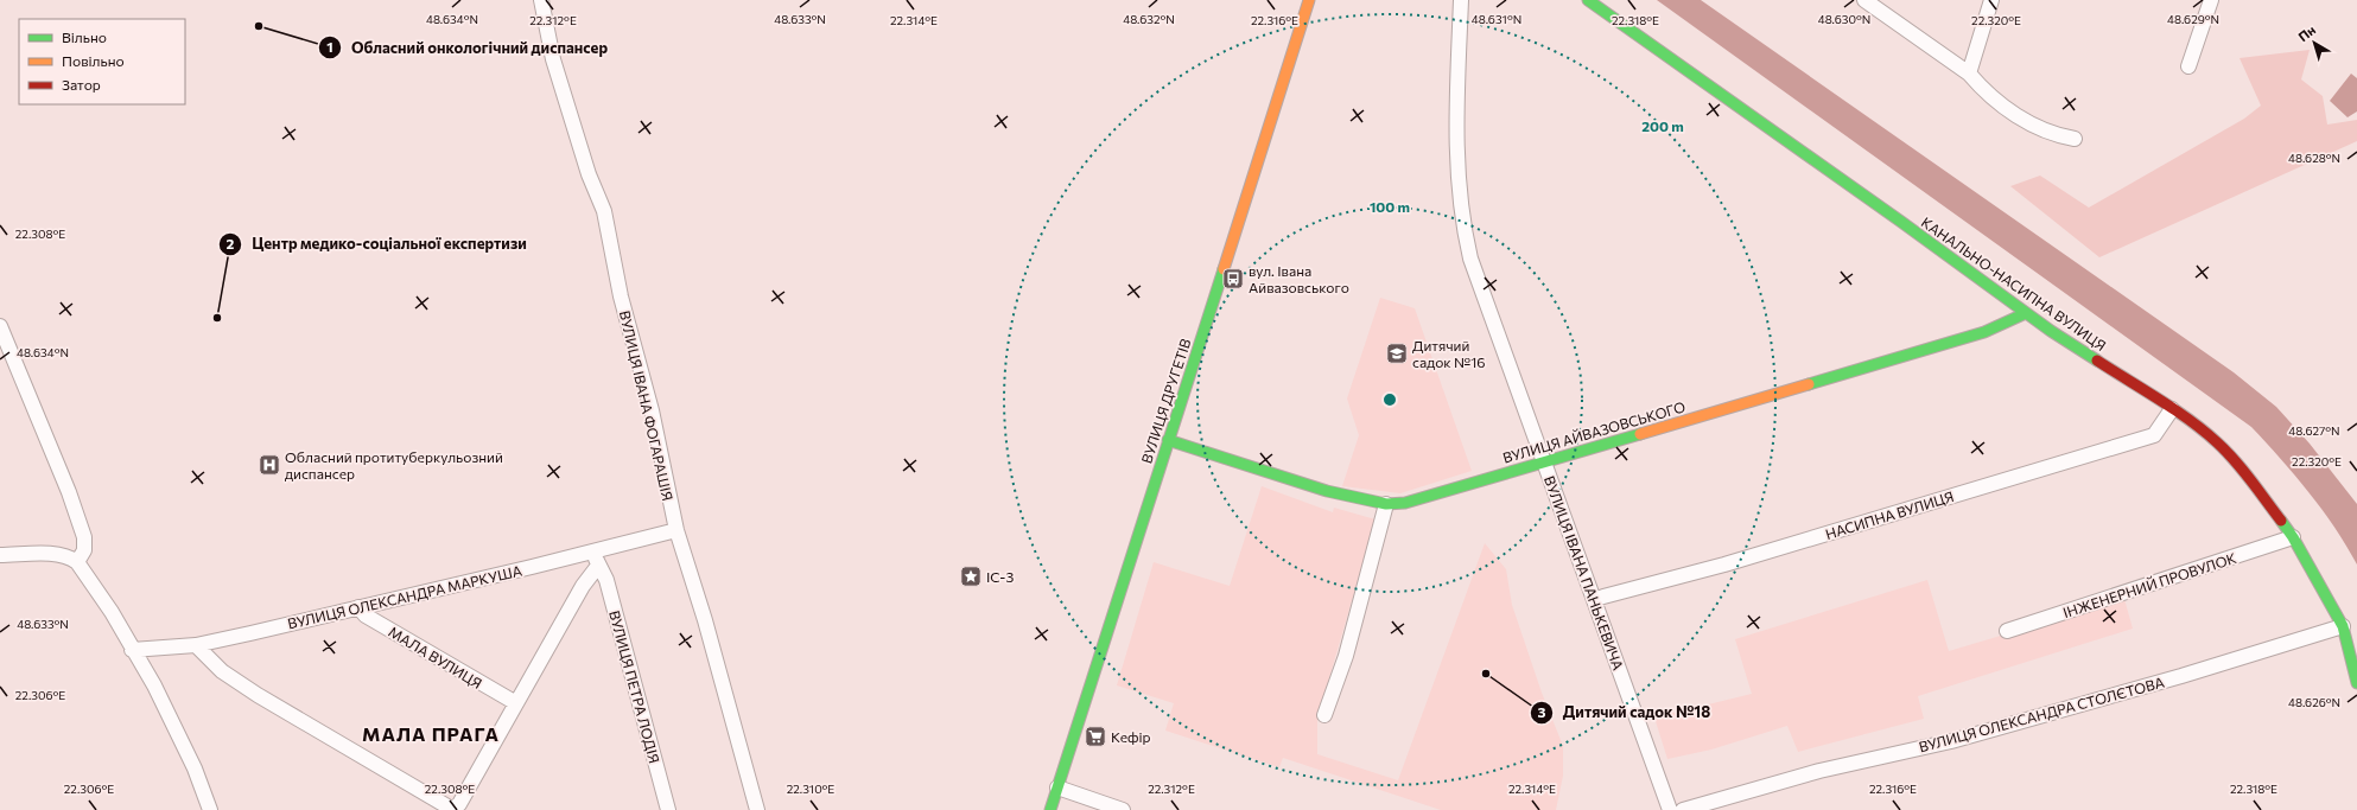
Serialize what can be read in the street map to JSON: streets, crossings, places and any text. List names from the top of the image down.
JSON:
{
  "streets": {
    "street": [
      "КАНАЛЬНО-НАСИПНА ВУЛИЦЯ",
      "ВУЛИЦЯ ДРУГЕТІВ",
      "ВУЛИЦЯ ІВАНА ФОГАРАШІЯ",
      "ВУЛИЦЯ АЙВАЗОВСЬКОГО",
      "НАСИПНА ВУЛИЦЯ",
      "ВУЛИЦЯ ІВАНА ПАНЬКЕВИЧА",
      "ІНЖЕНЕРНИЙ ПРОВУЛОК",
      "ВУЛИЦЯ ОЛЕКСАНДРА МАРКУША",
      "МАЛА ВУЛИЦЯ",
      "ВУЛИЦЯ ПЕТРА ЛОДІЯ",
      "ВУЛИЦЯ ОЛЕКСАНДРА СТОЛЄТОВА"
    ]
  },
  "crossings": [
    ["КАНАЛЬНО-НАСИПНА ВУЛИЦЯ", "ВУЛИЦЯ АЙВАЗОВСЬКОГО"],
    ["КАНАЛЬНО-НАСИПНА ВУЛИЦЯ", "НАСИПНА ВУЛИЦЯ"],
    ["КАНАЛЬНО-НАСИПНА ВУЛИЦЯ", "ІНЖЕНЕРНИЙ ПРОВУЛОК"],
    ["КАНАЛЬНО-НАСИПНА ВУЛИЦЯ", "ВУЛИЦЯ ОЛЕКСАНДРА СТОЛЄТОВА"],
    ["ВУЛИЦЯ ДРУГЕТІВ", "ВУЛИЦЯ АЙВАЗОВСЬКОГО"],
    ["ВУЛИЦЯ ІВАНА ФОГАРАШІЯ", "ВУЛИЦЯ ОЛЕКСАНДРА МАРКУША"],
    ["ВУЛИЦЯ АЙВАЗОВСЬКОГО", "ВУЛИЦЯ ІВАНА ПАНЬКЕВИЧА"],
    ["НАСИПНА ВУЛИЦЯ", "ВУЛИЦЯ ІВАНА ПАНЬКЕВИЧА"],
    ["ВУЛИЦЯ ОЛЕКСАНДРА МАРКУША", "МАЛА ВУЛИЦЯ"],
    ["ВУЛИЦЯ ОЛЕКСАНДРА МАРКУША", "ВУЛИЦЯ ПЕТРА ЛОДІЯ"]
  ],
  "districts": ["МАЛА ПРАГА"],
  "places": {
    "other": ["Обласний онкологічний диспансер", "Центр медико-соціальної експертизи", "Дитячий садок №18"],
    "bus stop": ["вул. Івана Айвазовського"],
    "school or university": ["Дитячий садок №16"],
    "hospital": ["Обласний протитуберкульозний диспансер"],
    "place": ["ІС-3"],
    "supermarket": ["Кефір"]
  },
  "legend": ["Вільно", "Повільно", "Затор"],
  "north": "top left",
  "coordinates": [
    "48.634°N",
    "48.633°N",
    "48.632°N",
    "48.631°N",
    "48.630°N",
    "48.629°N",
    "22.312°E",
    "22.314°E",
    "22.316°E",
    "22.318°E",
    "22.320°E",
    "48.628°N",
    "22.308°E",
    "48.627°N",
    "22.306°E",
    "48.626°N",
    "22.310°E"
  ],
  "rings": ["200 m", "100 m"]
}
